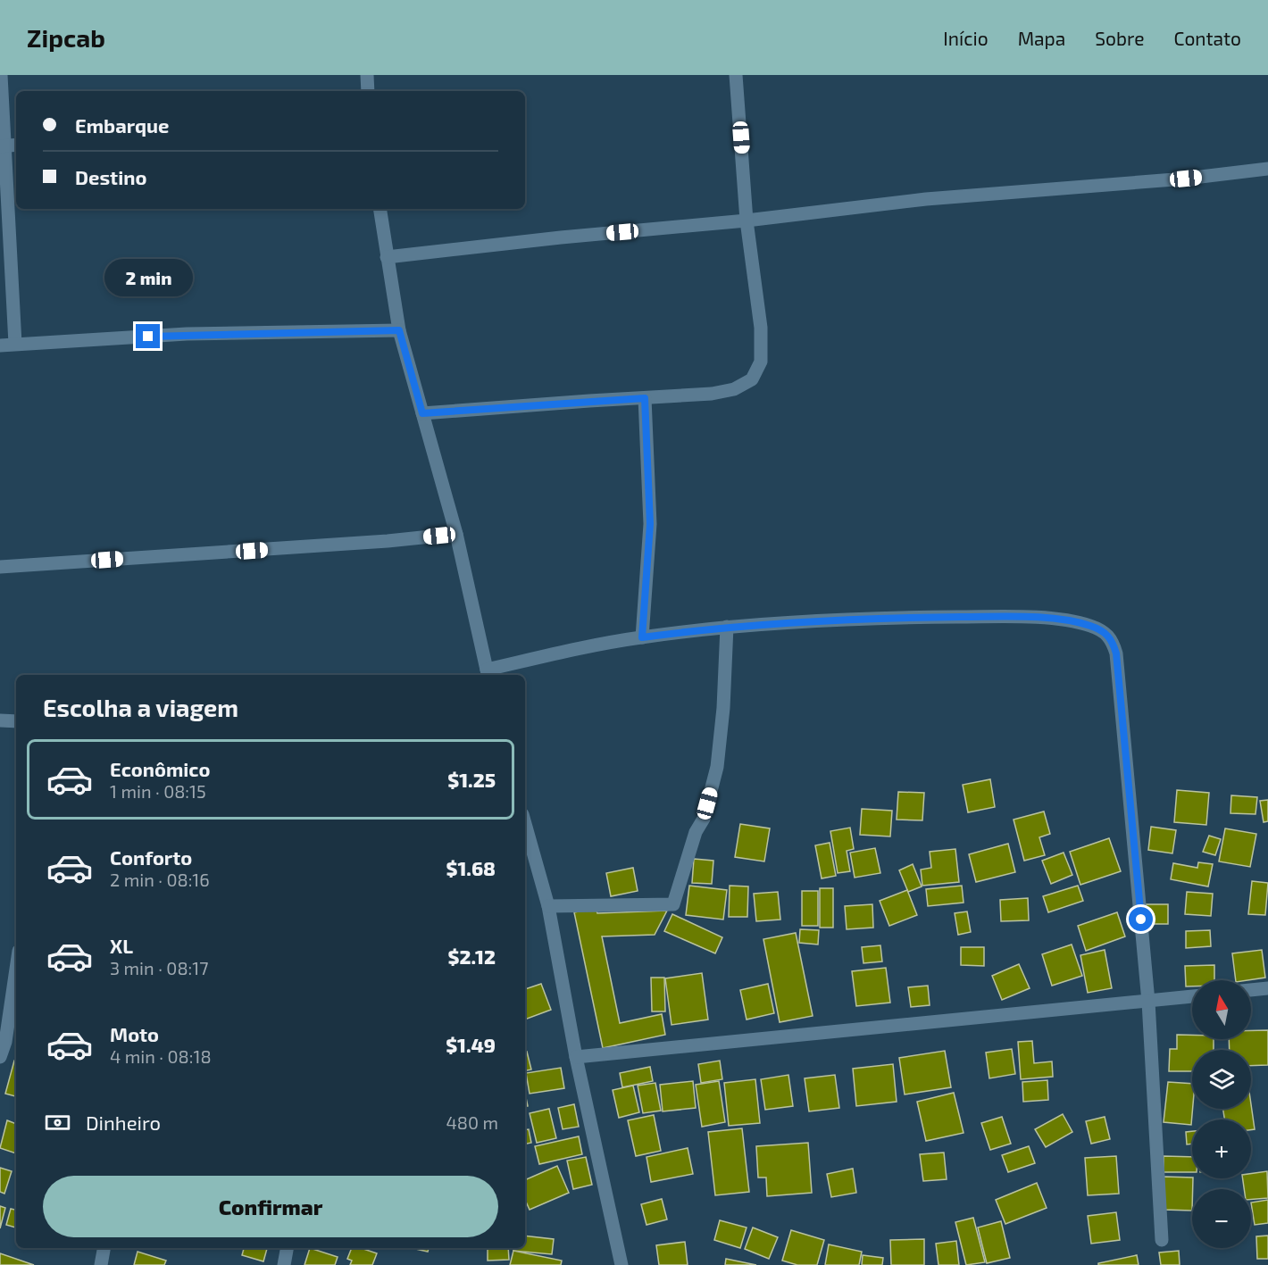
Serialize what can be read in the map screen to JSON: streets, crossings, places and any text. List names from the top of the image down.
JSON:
{
  "north": "top",
  "page": {
    "header": "Zipcab",
    "nav": [
      "Início",
      "Mapa",
      "Sobre",
      "Contato"
    ],
    "banner": ["Embarque", "Destino"],
    "bubble": "2 min",
    "heading": "Escolha a viagem",
    "list": [
      {
        "name": "Econômico",
        "note": "1 min · 08:15",
        "value": "$1.25"
      },
      {
        "name": "Conforto",
        "note": "2 min · 08:16",
        "value": "$1.68"
      },
      {
        "name": "XL",
        "note": "3 min · 08:17",
        "value": "$2.12"
      },
      {
        "name": "Moto",
        "note": "4 min · 08:18",
        "value": "$1.49"
      }
    ],
    "map_buttons": ["+", "−"],
    "pay": ["Dinheiro", "480 m"],
    "buttons": "Confirmar"
  }
}
